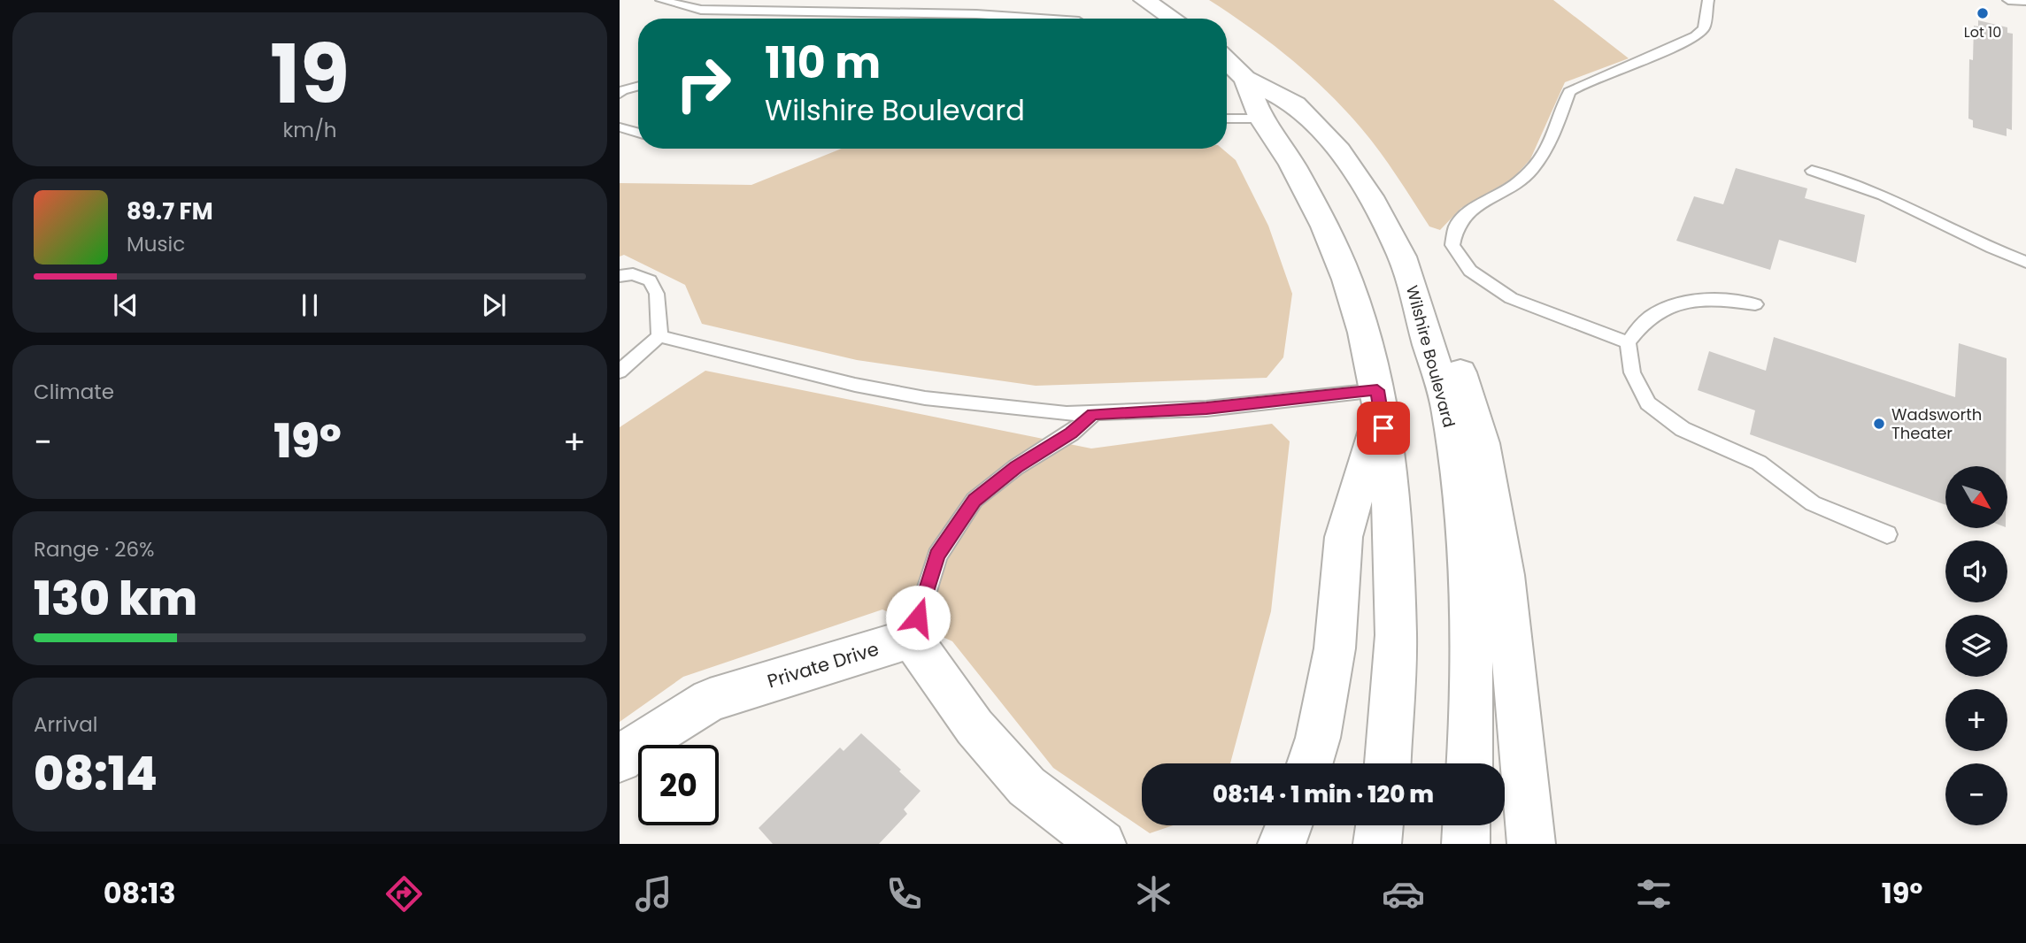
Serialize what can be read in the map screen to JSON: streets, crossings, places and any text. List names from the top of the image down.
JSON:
{
  "streets": {
    "main road": ["Wilshire Boulevard", "Private Drive"]
  },
  "places": ["Lot 10", "Wadsworth Theater"],
  "north": "bottom right",
  "page": {
    "tile": [
      ["19", "km/h"],
      "Climate",
      ["Range · 26%", "130 km"],
      ["Arrival", "08:14"]
    ],
    "turn": ["110 m", "Wilshire Boulevard"],
    "song": ["89.7 FM", "Music"],
    "heat": ["−", "19°", "+"],
    "map_buttons": ["+", "−"],
    "limit": "20",
    "trip": "08:14 · 1 min · 120 m",
    "tabs": ["08:13", "19°"]
  }
}
